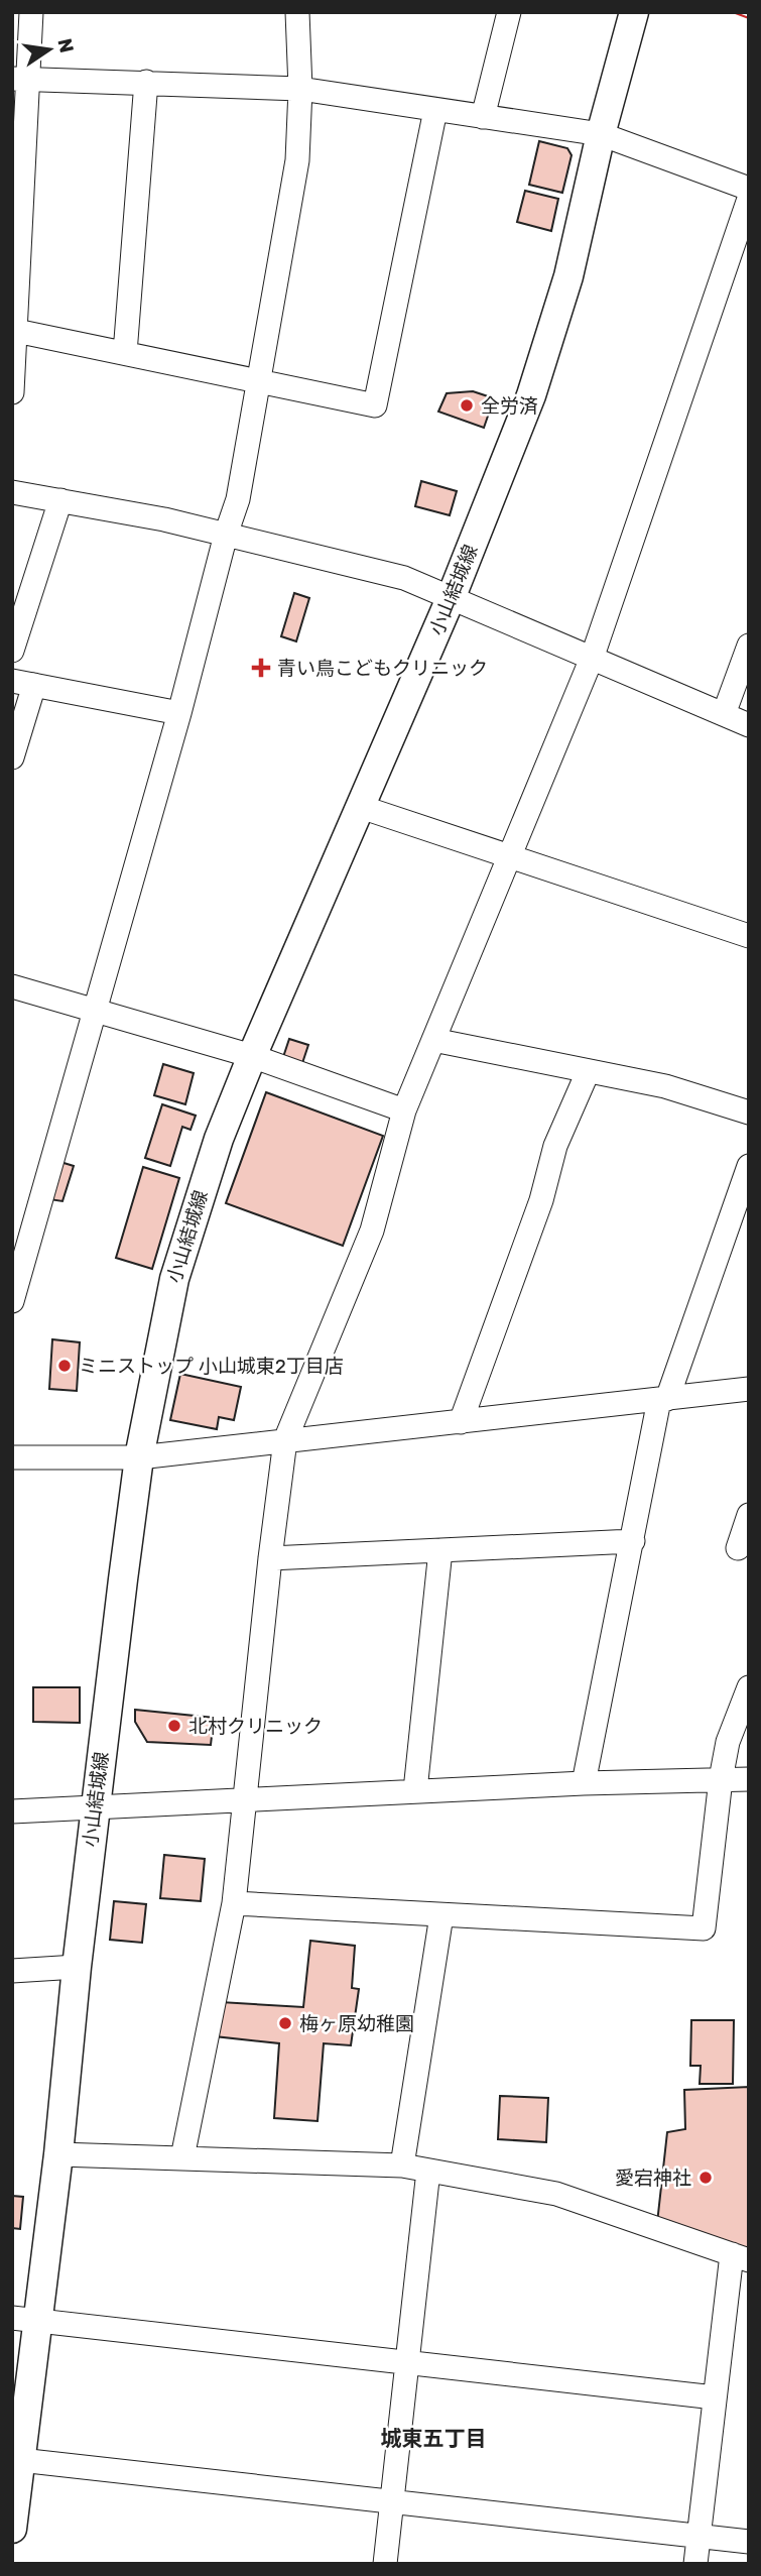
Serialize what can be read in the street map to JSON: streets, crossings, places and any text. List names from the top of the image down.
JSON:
{
  "streets": {
    "main road": ["小山結城線"]
  },
  "districts": ["城東五丁目"],
  "places": {
    "other": [
      "全労済",
      "ミニストップ 小山城東2丁目店",
      "北村クリニック",
      "梅ヶ原幼稚園",
      "愛宕神社"
    ],
    "health": ["青い鳥こどもクリニック"]
  },
  "north": "right"
}
